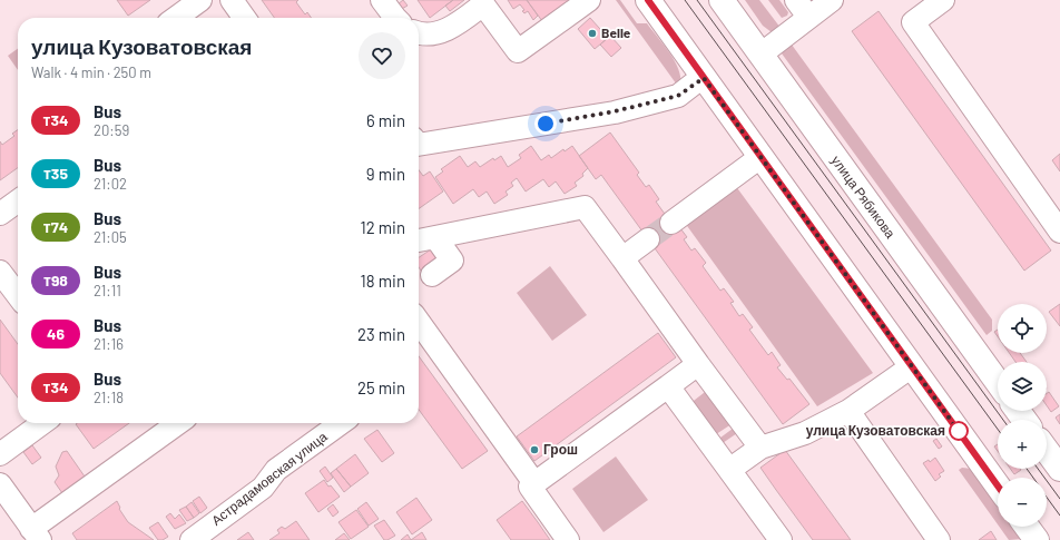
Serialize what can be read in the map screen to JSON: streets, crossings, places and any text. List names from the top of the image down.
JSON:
{
  "streets": {
    "main road": ["улица Рябикова"],
    "street": ["Астрадамовская улица"]
  },
  "places": ["Belle", "улица Кузоватовская", "Грош"],
  "lines": ["bus line т34"],
  "page": {
    "heading": ["улица Кузоватовская", "Walk · 4 min · 250 m"],
    "list": [
      {
        "mark": "т34",
        "name": "Bus",
        "note": "20:59",
        "value": "6 min"
      },
      {
        "mark": "т35",
        "name": "Bus",
        "note": "21:02",
        "value": "9 min"
      },
      {
        "mark": "т74",
        "name": "Bus",
        "note": "21:05",
        "value": "12 min"
      },
      {
        "mark": "т98",
        "name": "Bus",
        "note": "21:11",
        "value": "18 min"
      },
      {
        "mark": "46",
        "name": "Bus",
        "note": "21:16",
        "value": "23 min"
      },
      {
        "mark": "т34",
        "name": "Bus",
        "note": "21:18",
        "value": "25 min"
      }
    ],
    "map_buttons": ["+", "−"]
  }
}
